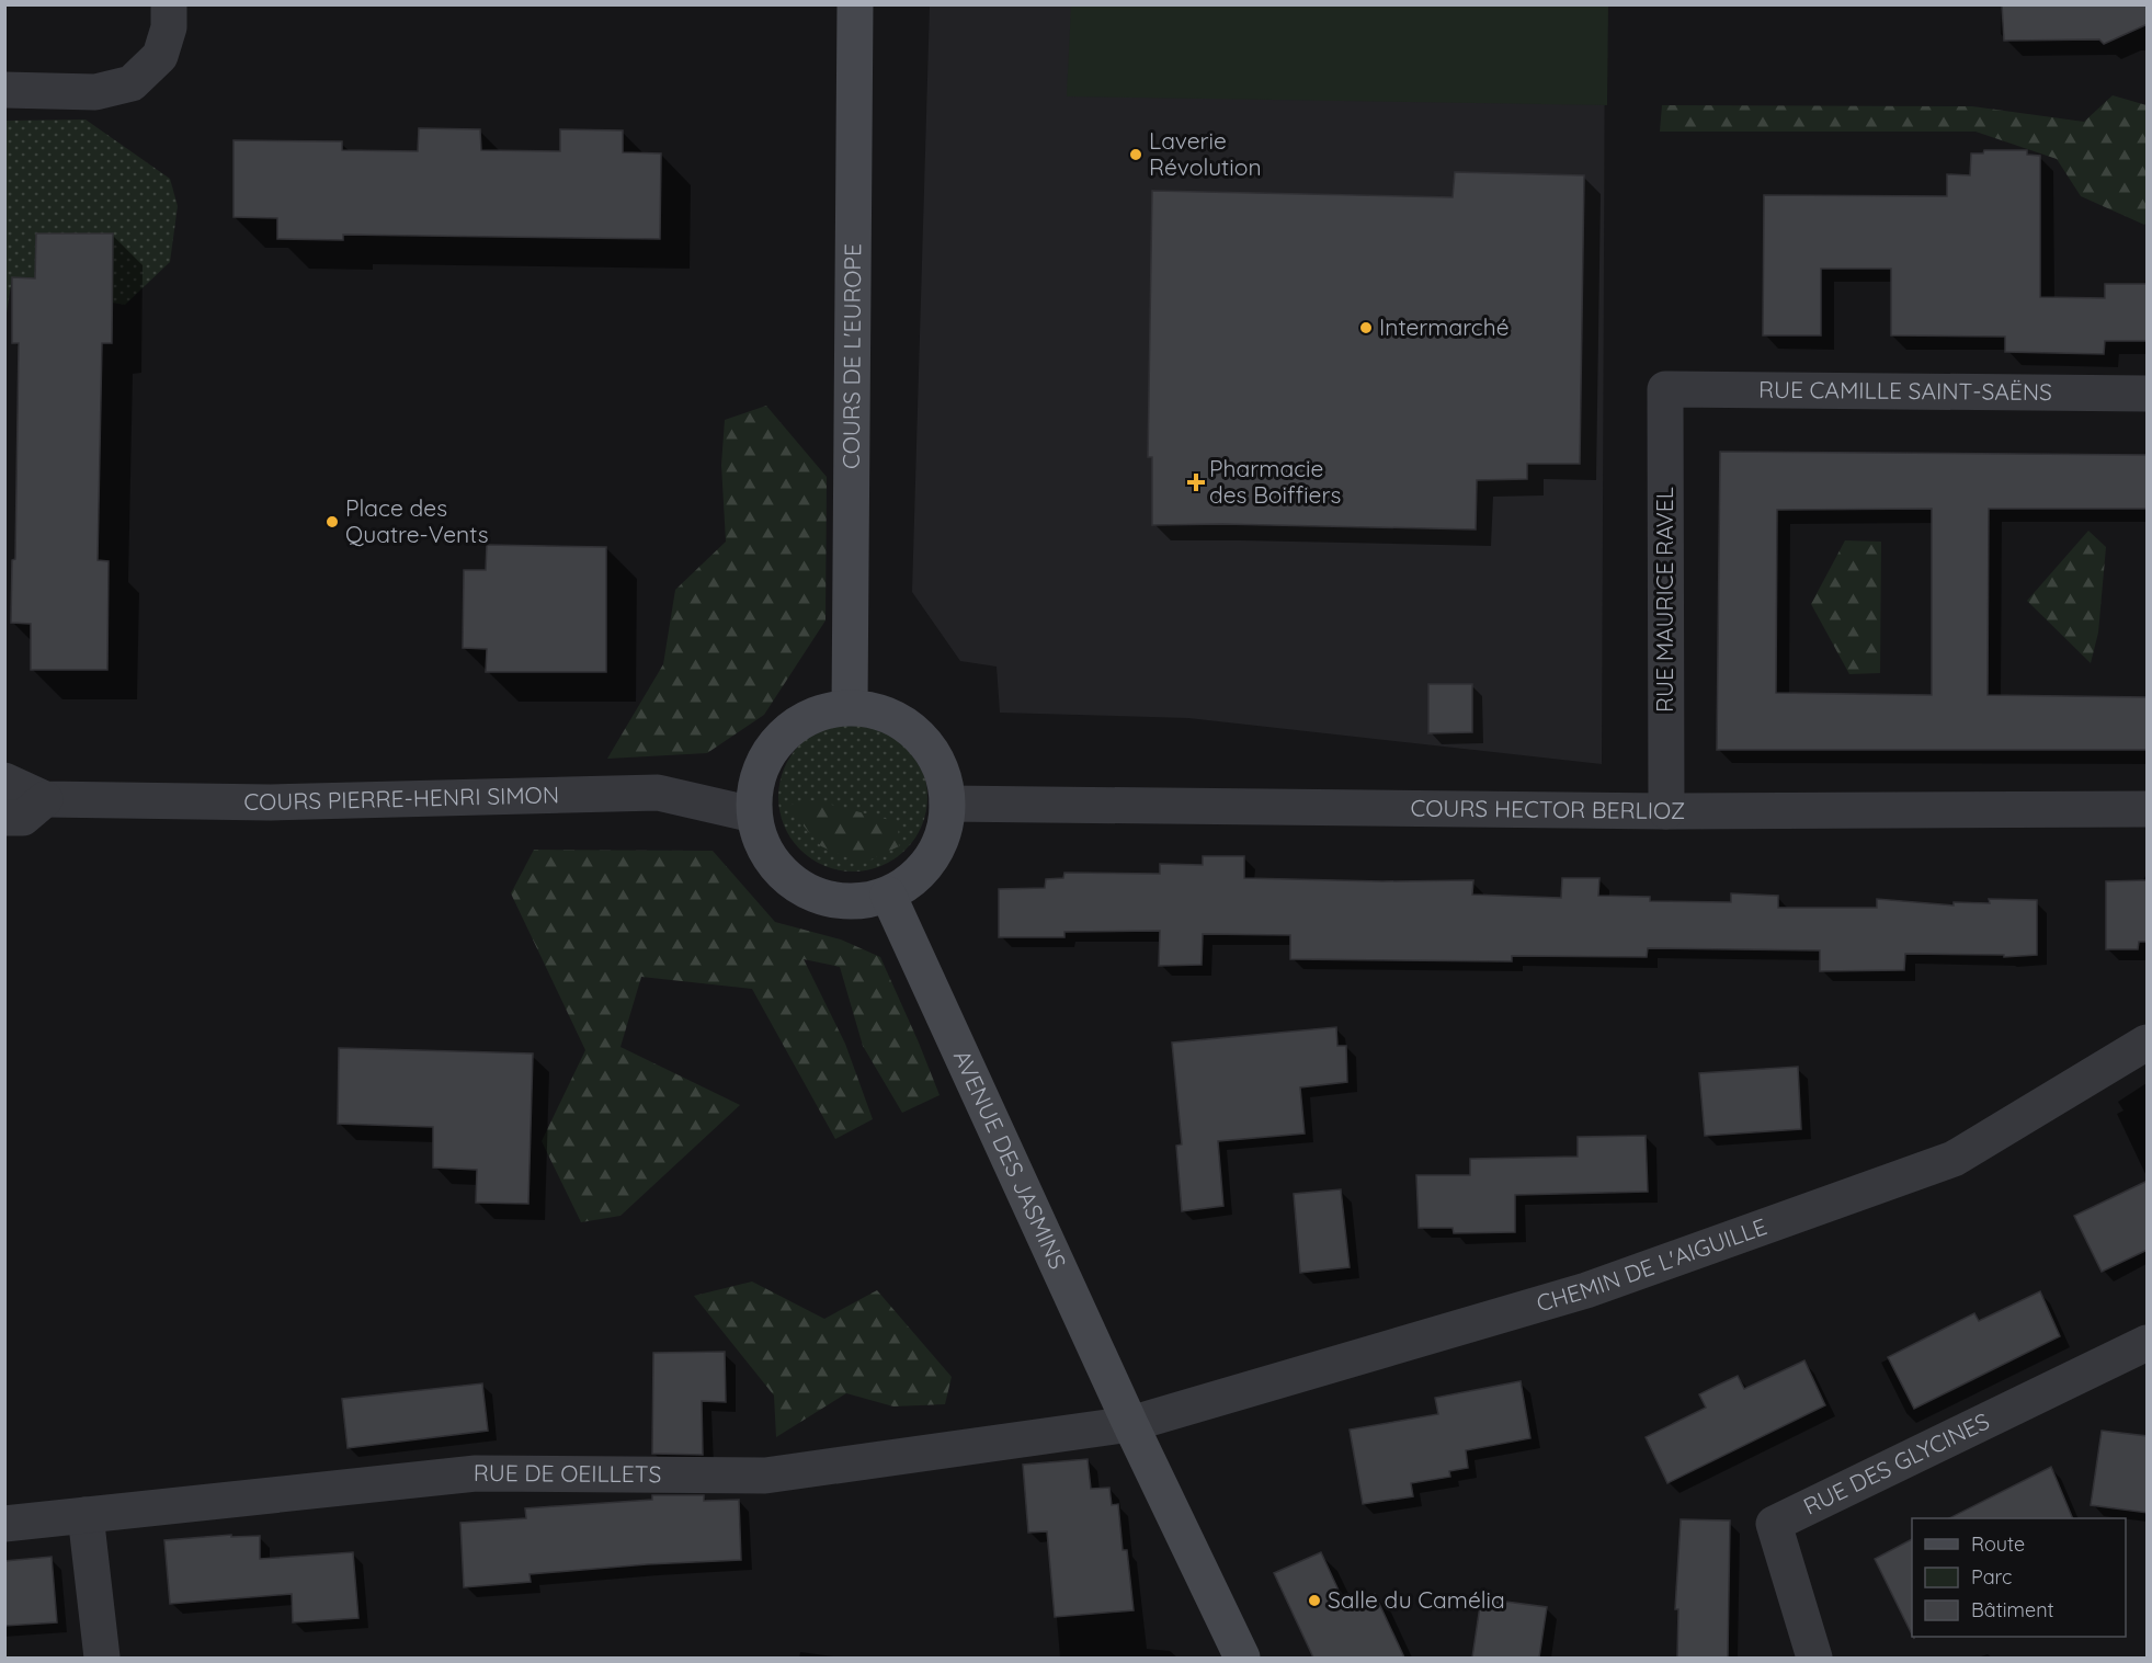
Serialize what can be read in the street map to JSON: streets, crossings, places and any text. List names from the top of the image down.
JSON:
{
  "streets": {
    "street": [
      "COURS DE L'EUROPE",
      "RUE CAMILLE SAINT-SAËNS",
      "RUE MAURICE RAVEL",
      "COURS PIERRE-HENRI SIMON",
      "COURS HECTOR BERLIOZ",
      "AVENUE DES JASMINS",
      "CHEMIN DE L'AIGUILLE",
      "RUE DES GLYCINES",
      "RUE DE OEILLETS"
    ]
  },
  "crossings": [
    ["COURS DE L'EUROPE", "COURS PIERRE-HENRI SIMON"],
    ["COURS DE L'EUROPE", "COURS HECTOR BERLIOZ"],
    ["COURS DE L'EUROPE", "AVENUE DES JASMINS"],
    ["RUE CAMILLE SAINT-SAËNS", "RUE MAURICE RAVEL"],
    ["RUE MAURICE RAVEL", "COURS HECTOR BERLIOZ"],
    ["COURS PIERRE-HENRI SIMON", "COURS HECTOR BERLIOZ"],
    ["COURS PIERRE-HENRI SIMON", "AVENUE DES JASMINS"],
    ["COURS HECTOR BERLIOZ", "AVENUE DES JASMINS"],
    ["AVENUE DES JASMINS", "CHEMIN DE L'AIGUILLE"],
    ["AVENUE DES JASMINS", "RUE DE OEILLETS"],
    ["CHEMIN DE L'AIGUILLE", "RUE DE OEILLETS"]
  ],
  "places": {
    "other": [
      "Laverie Révolution",
      "Intermarché",
      "Place des Quatre-Vents",
      "Salle du Camélia"
    ],
    "health": ["Pharmacie des Boiffiers"]
  },
  "legend": ["Route", "Parc", "Bâtiment"]
}
